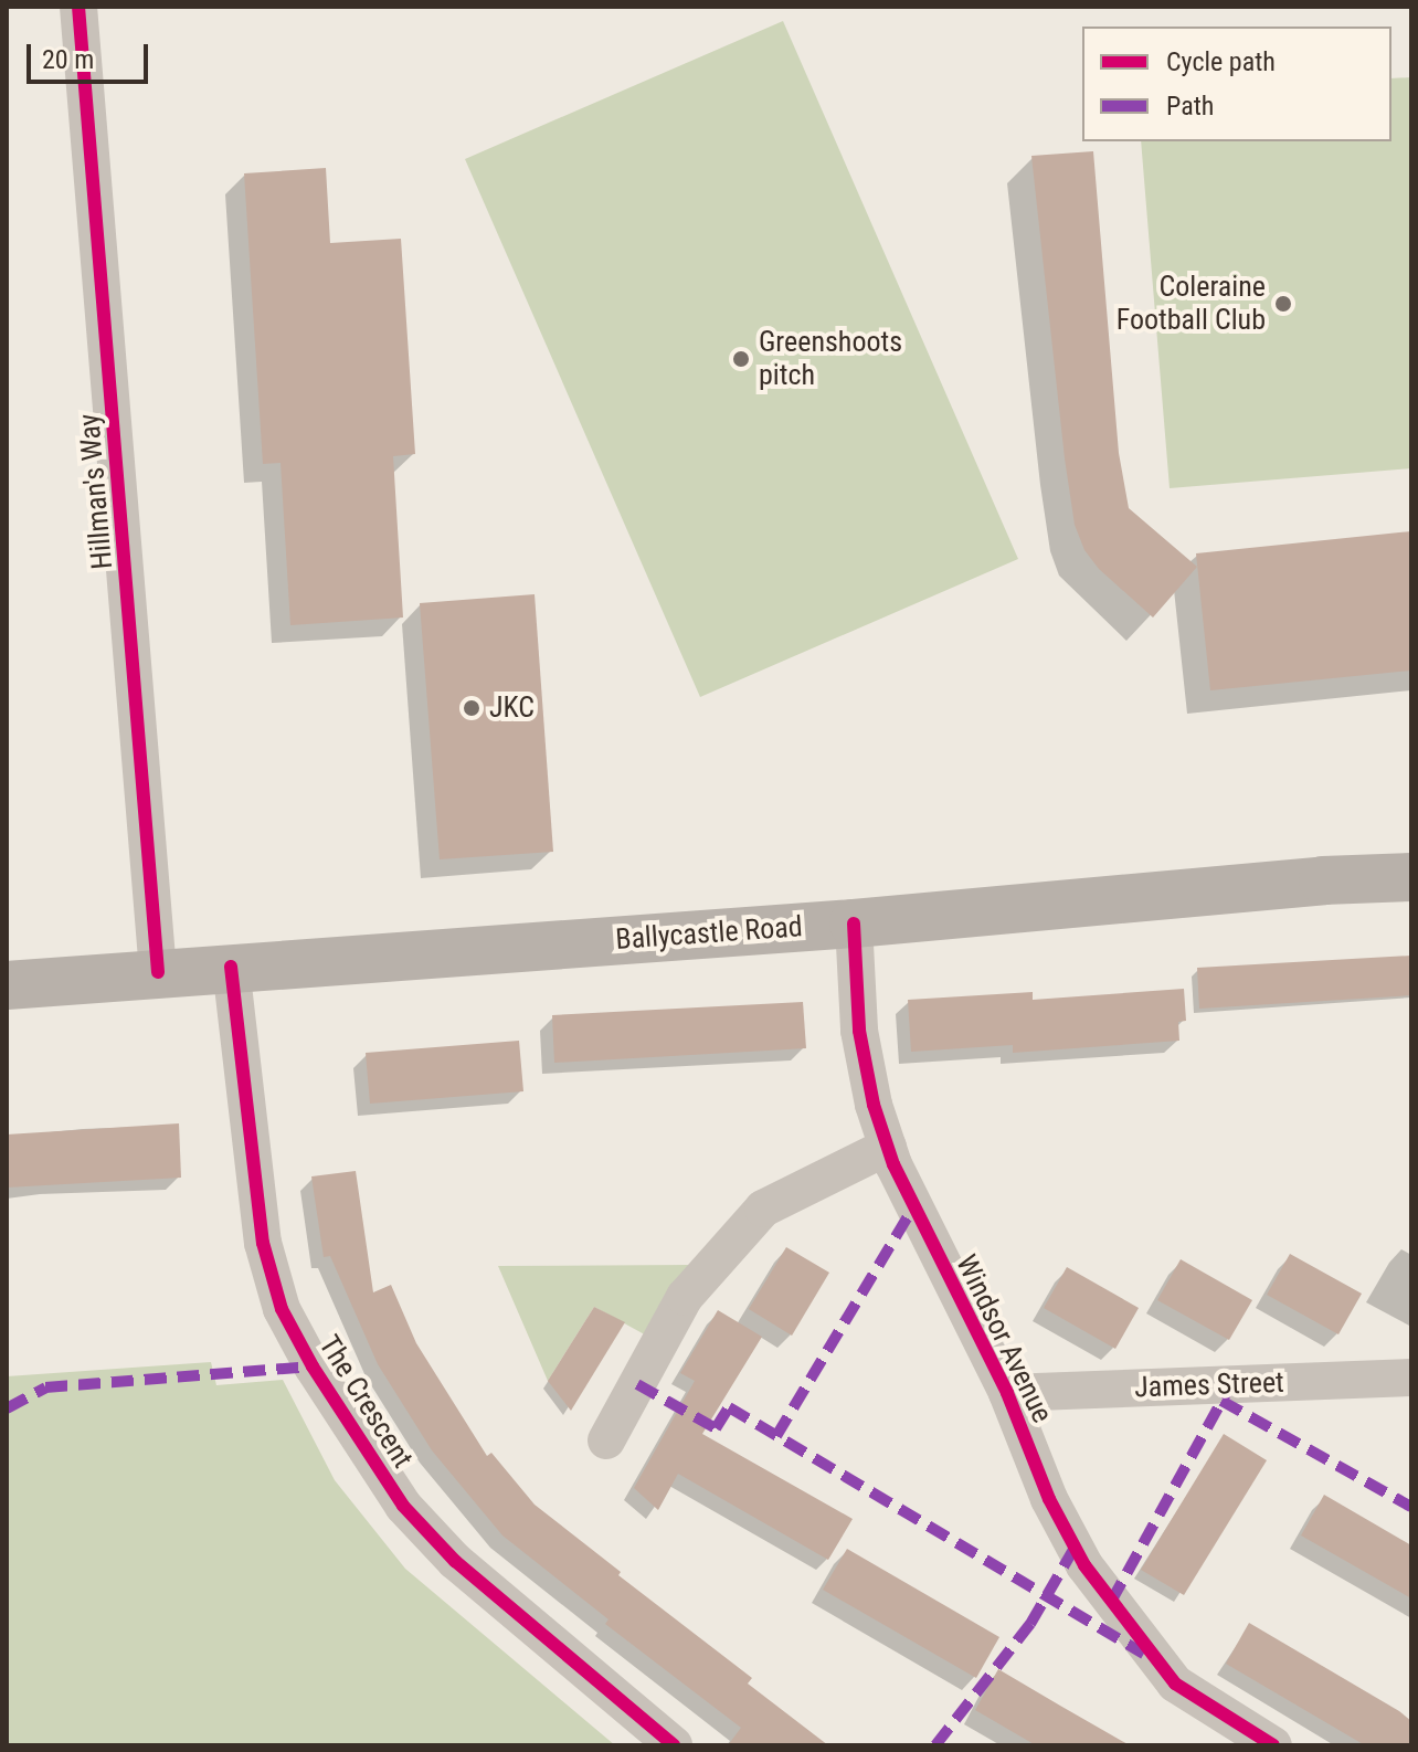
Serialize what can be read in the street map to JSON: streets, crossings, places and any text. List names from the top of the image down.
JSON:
{
  "streets": {
    "main road": ["Ballycastle Road"],
    "street": [
      "Hillman's Way",
      "Windsor Avenue",
      "James Street",
      "The Crescent"
    ]
  },
  "crossings": [
    ["Hillman's Way", "Ballycastle Road"],
    ["Ballycastle Road", "Windsor Avenue"],
    ["Ballycastle Road", "The Crescent"],
    ["Windsor Avenue", "James Street"]
  ],
  "places": ["Coleraine Football Club", "Greenshoots pitch", "JKC"],
  "legend": ["Cycle path", "Path"],
  "scale_bar": "20 m"
}
